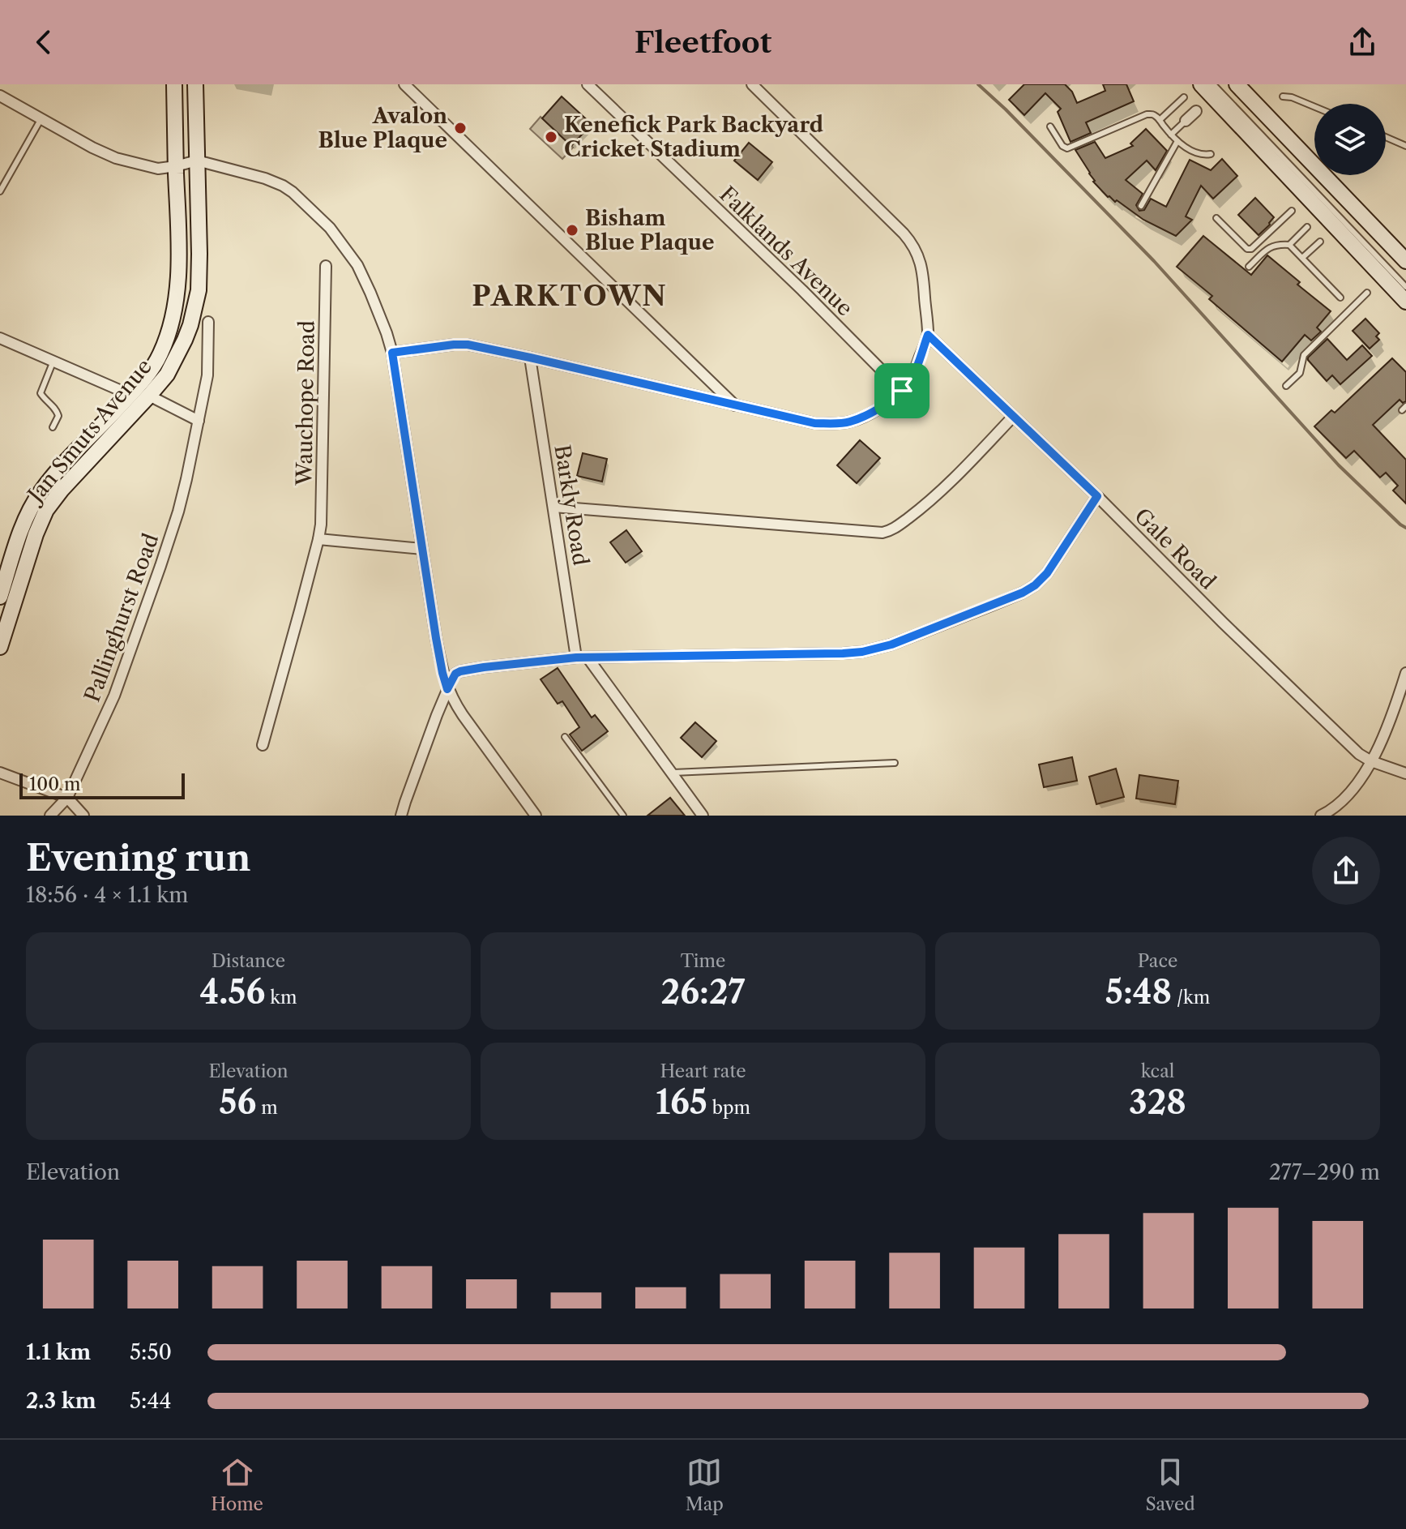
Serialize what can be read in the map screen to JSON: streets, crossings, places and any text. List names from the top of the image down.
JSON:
{
  "streets": {
    "main road": ["Jan Smuts Avenue"],
    "street": [
      "Falklands Avenue",
      "Wauchope Road",
      "Barkly Road",
      "Gale Road",
      "Pallinghurst Road"
    ]
  },
  "districts": ["PARKTOWN"],
  "places": ["Avalon Blue Plaque", "Kenefick Park Backyard Cricket Stadium", "Bisham Blue Plaque"],
  "scale_bar": "100 m",
  "page": {
    "header": "Fleetfoot",
    "scale": "100 m",
    "heading": ["Evening run", "18:56 · 4 × 1.1 km"],
    "stats": [
      ["Distance", "4.56 km"],
      ["Time", "26:27"],
      ["Pace", "5:48 /km"],
      ["Elevation", "56 m"],
      ["Heart rate", "165 bpm"],
      ["kcal", "328"]
    ],
    "chart": ["Elevation", "277–290 m"],
    "list": [
      {
        "name": "1.1 km",
        "note": "5:50"
      },
      {
        "name": "2.3 km",
        "note": "5:44"
      }
    ],
    "tabs": ["Home", "Map", "Saved"]
  }
}
